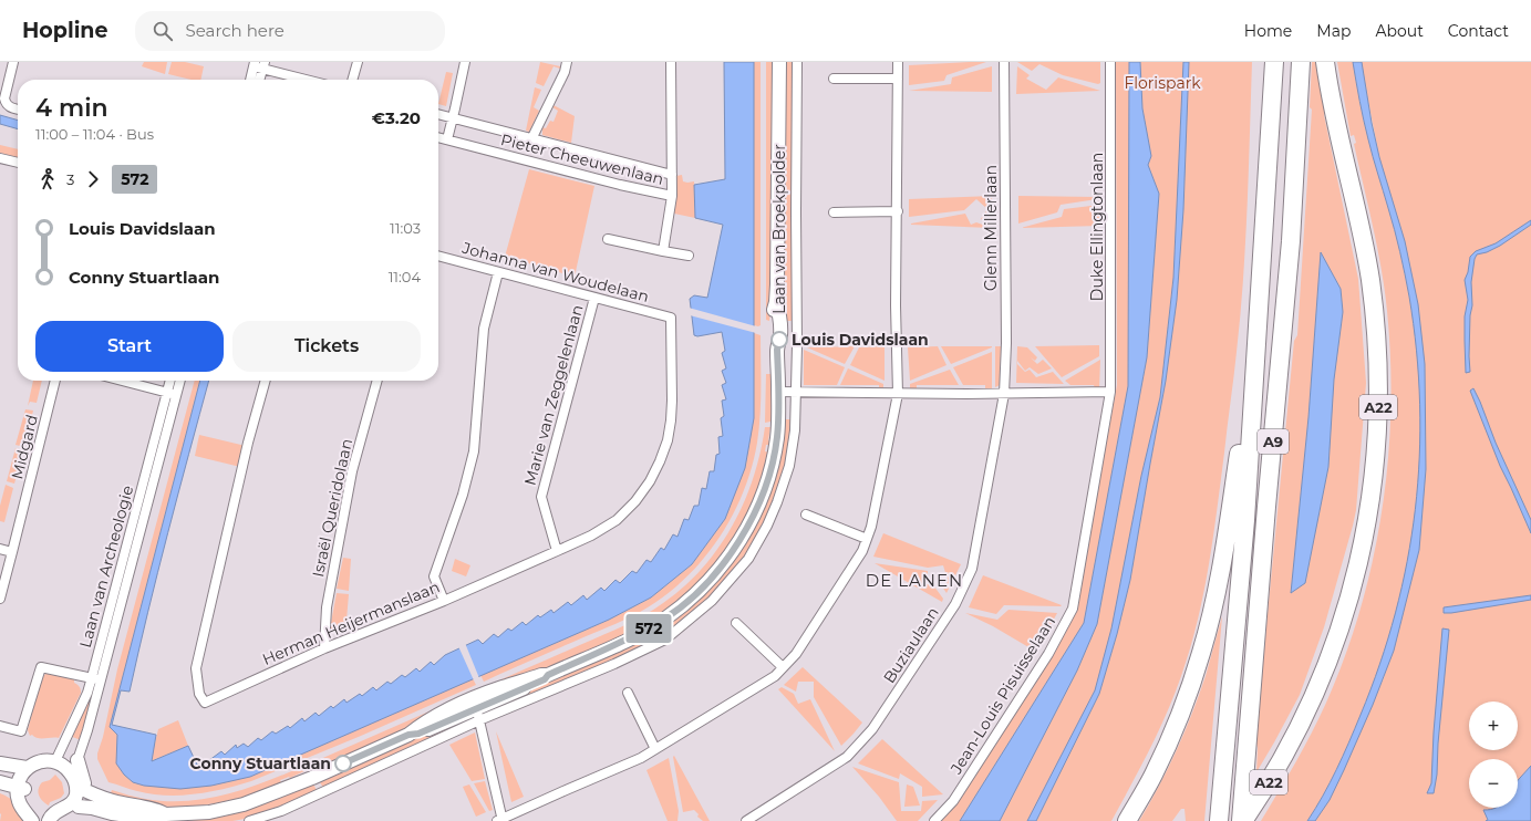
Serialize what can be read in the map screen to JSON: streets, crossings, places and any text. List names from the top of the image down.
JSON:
{
  "streets": {
    "highway": ["A22", "A9"],
    "main road": ["Laan van Broekpolder"],
    "street": [
      "Pieter Cheeuwenlaan",
      "Duke Ellingtonlaan",
      "Glenn Millerlaan",
      "Johanna van Woudelaan",
      "Marie van Zeggelenlaan",
      "Midgard",
      "Israël Queridolaan",
      "Laan van Archeologie",
      "Herman Heijermanslaan",
      "Buziaulaan",
      "Jean-Louis Pisuisselaan"
    ]
  },
  "crossings": [
    ["Duke Ellingtonlaan", "Jean-Louis Pisuisselaan"],
    ["Glenn Millerlaan", "Buziaulaan"],
    ["Johanna van Woudelaan", "Marie van Zeggelenlaan"],
    ["Johanna van Woudelaan", "Herman Heijermanslaan"],
    ["Marie van Zeggelenlaan", "Herman Heijermanslaan"],
    ["A22", "A9"],
    ["Israël Queridolaan", "Herman Heijermanslaan"]
  ],
  "districts": ["DE LANEN"],
  "parks": ["Florispark"],
  "places": ["Louis Davidslaan", "Conny Stuartlaan"],
  "lines": ["bus line 572"],
  "page": {
    "header": "Hopline",
    "search": "Search here",
    "nav": [
      "Home",
      "Map",
      "About",
      "Contact"
    ],
    "on_map": "572",
    "heading": ["4 min", "11:00 – 11:04 · Bus", "€3.20"],
    "legs": ["3", "572"],
    "list": [
      {
        "name": "Louis Davidslaan",
        "value": "11:03"
      },
      {
        "name": "Conny Stuartlaan",
        "value": "11:04"
      }
    ],
    "buttons": ["Start", "Tickets"],
    "map_buttons": ["+", "−"]
  }
}
